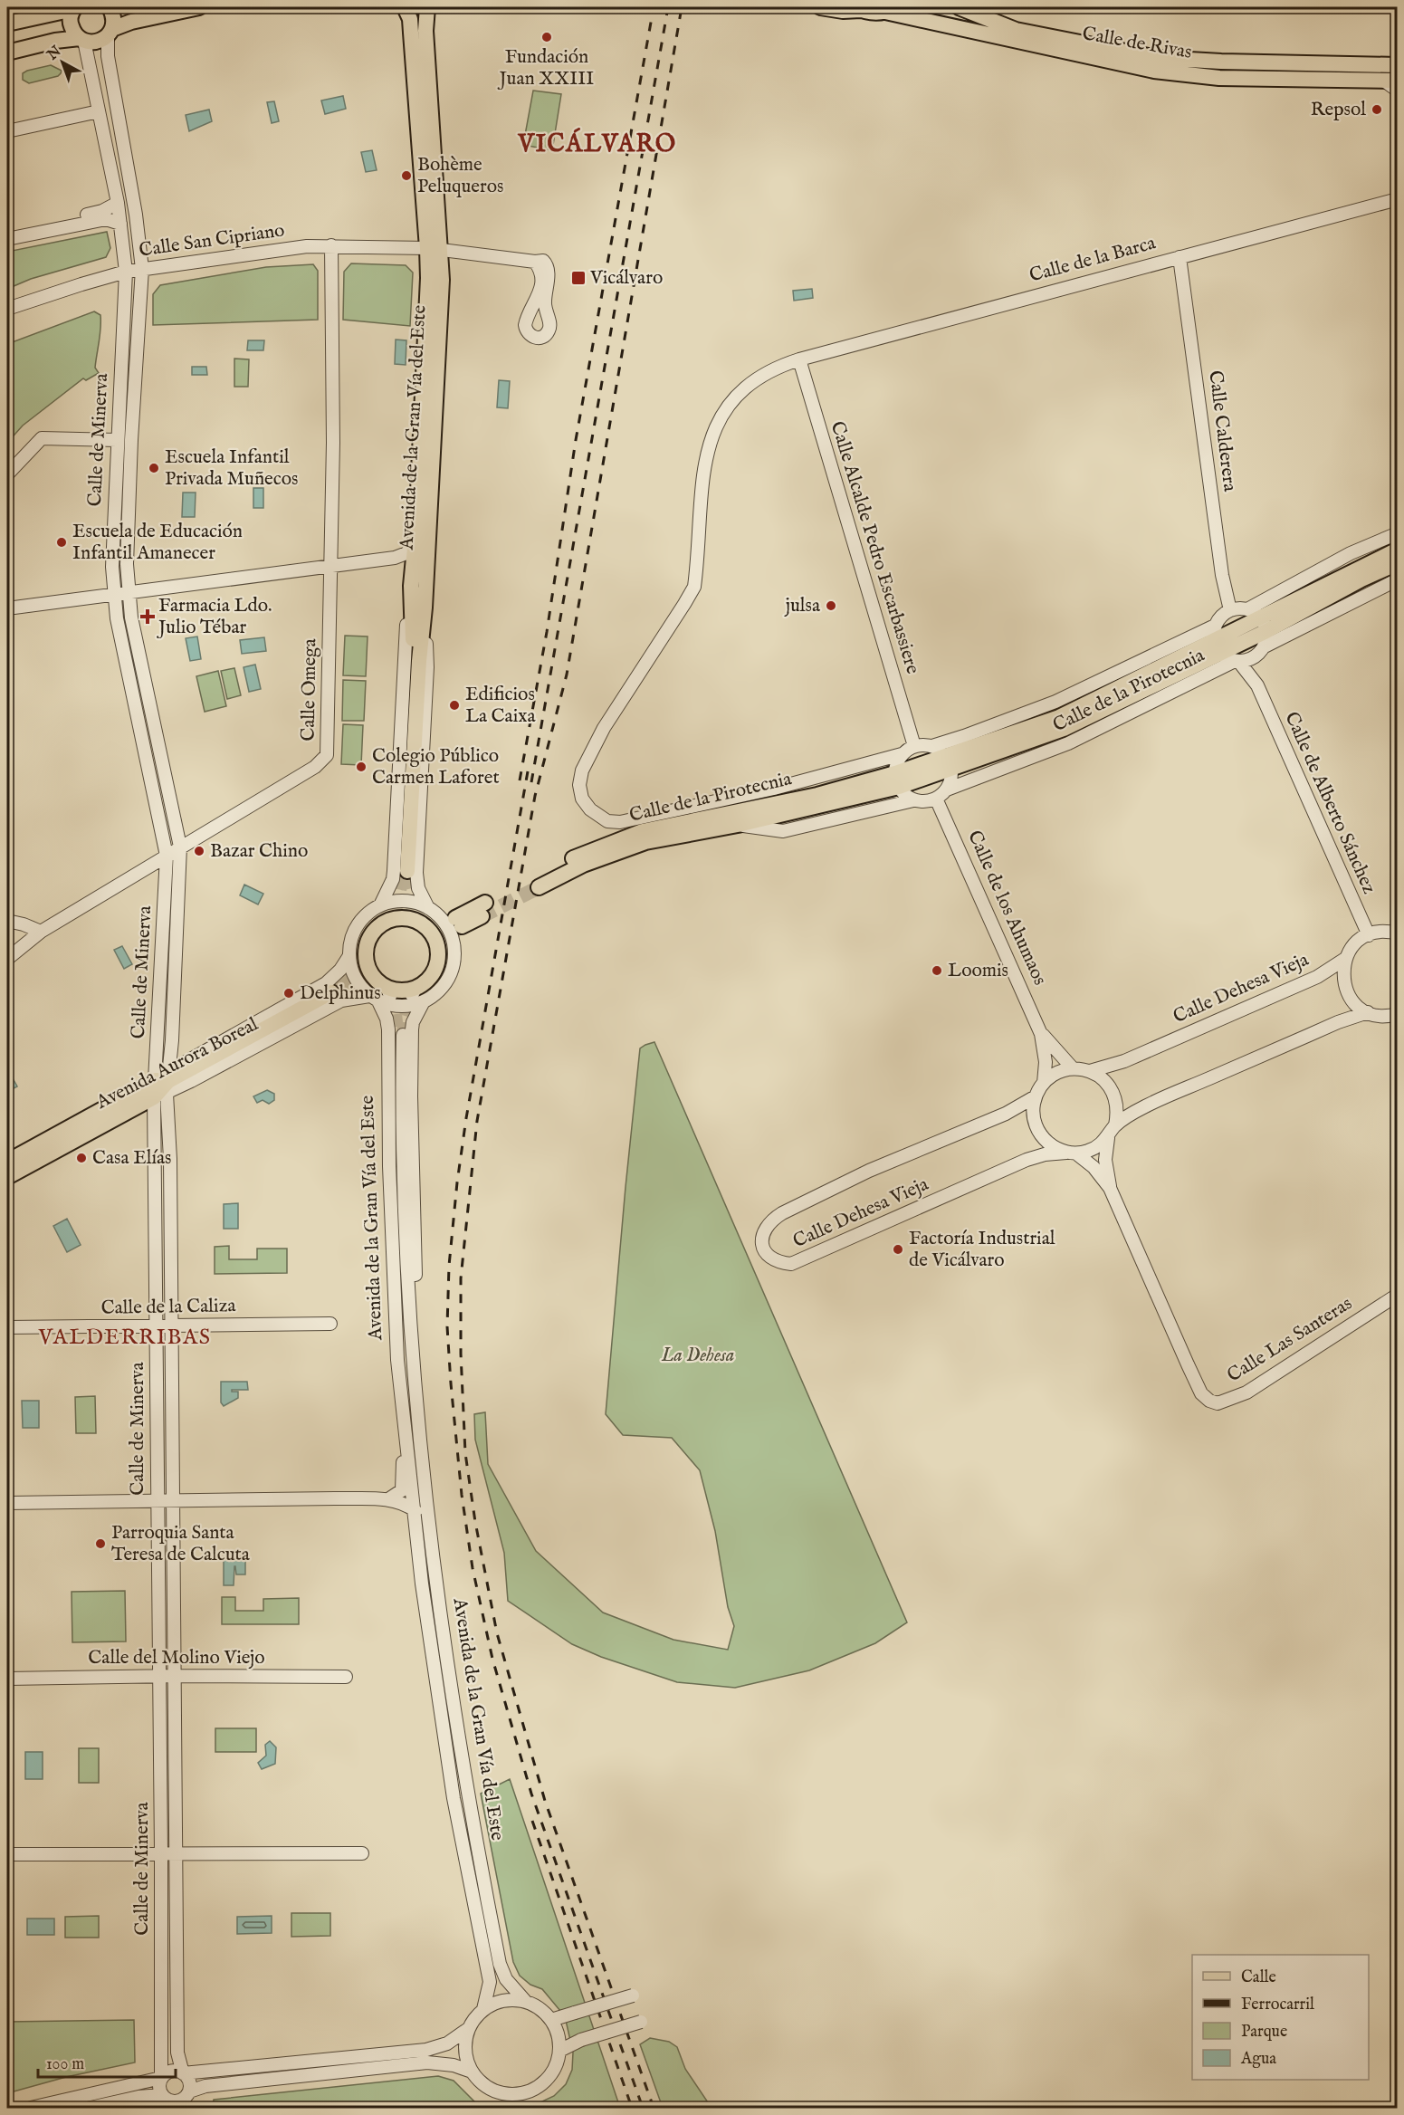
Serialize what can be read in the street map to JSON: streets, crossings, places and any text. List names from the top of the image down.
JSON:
{
  "streets": {
    "main road": [
      "Calle de Rivas",
      "Avenida de la Gran Vía del Este",
      "Calle de la Pirotecnia",
      "Avenida Aurora Boreal"
    ],
    "street": [
      "Calle San Cipriano",
      "Calle de la Barca",
      "Calle Calderera",
      "Calle de Minerva",
      "Calle Alcalde Pedro Escarbassiere",
      "Calle Omega",
      "Calle de Alberto Sánchez",
      "Calle de los Ahumaos",
      "Calle Dehesa Vieja",
      "Calle de la Caliza",
      "Calle Las Santeras",
      "Calle del Molino Viejo"
    ]
  },
  "crossings": [
    ["Calle San Cipriano", "Avenida de la Gran Vía del Este"],
    ["Calle San Cipriano", "Calle de Minerva"],
    ["Calle San Cipriano", "Calle Omega"],
    ["Calle de la Barca", "Calle Calderera"],
    ["Calle de la Barca", "Calle Alcalde Pedro Escarbassiere"],
    ["Calle de la Barca", "Calle de la Pirotecnia"],
    ["Avenida de la Gran Vía del Este", "Avenida Aurora Boreal"],
    ["Calle Calderera", "Calle de la Pirotecnia"],
    ["Calle de Minerva", "Calle Omega"],
    ["Calle de Minerva", "Avenida Aurora Boreal"],
    ["Calle de Minerva", "Calle de la Caliza"],
    ["Calle de Minerva", "Calle del Molino Viejo"],
    ["Calle Alcalde Pedro Escarbassiere", "Calle de la Pirotecnia"],
    ["Calle de la Pirotecnia", "Calle de Alberto Sánchez"],
    ["Calle de la Pirotecnia", "Calle de los Ahumaos"],
    ["Calle de Alberto Sánchez", "Calle Dehesa Vieja"],
    ["Calle de los Ahumaos", "Calle Dehesa Vieja"]
  ],
  "districts": ["VICÁLVARO", "VALDERRIBAS"],
  "parks": ["La Dehesa"],
  "places": {
    "other": [
      "Fundación Juan XXIII",
      "Repsol",
      "Bohème Peluqueros",
      "Escuela Infantil Privada Muñecos",
      "Escuela de Educación Infantil Amanecer",
      "julsa",
      "Edificios La Caixa",
      "Colegio Público Carmen Laforet",
      "Bazar Chino",
      "Loomis",
      "Delphinus",
      "Casa Elías",
      "Factoría Industrial de Vicálvaro",
      "Parroquia Santa Teresa de Calcuta"
    ],
    "transit": ["Vicálvaro"],
    "health": ["Farmacia Ldo. Julio Tébar"]
  },
  "legend": [
    "Calle",
    "Ferrocarril",
    "Parque",
    "Agua"
  ],
  "scale_bar": "100 m",
  "north": "top left"
}
